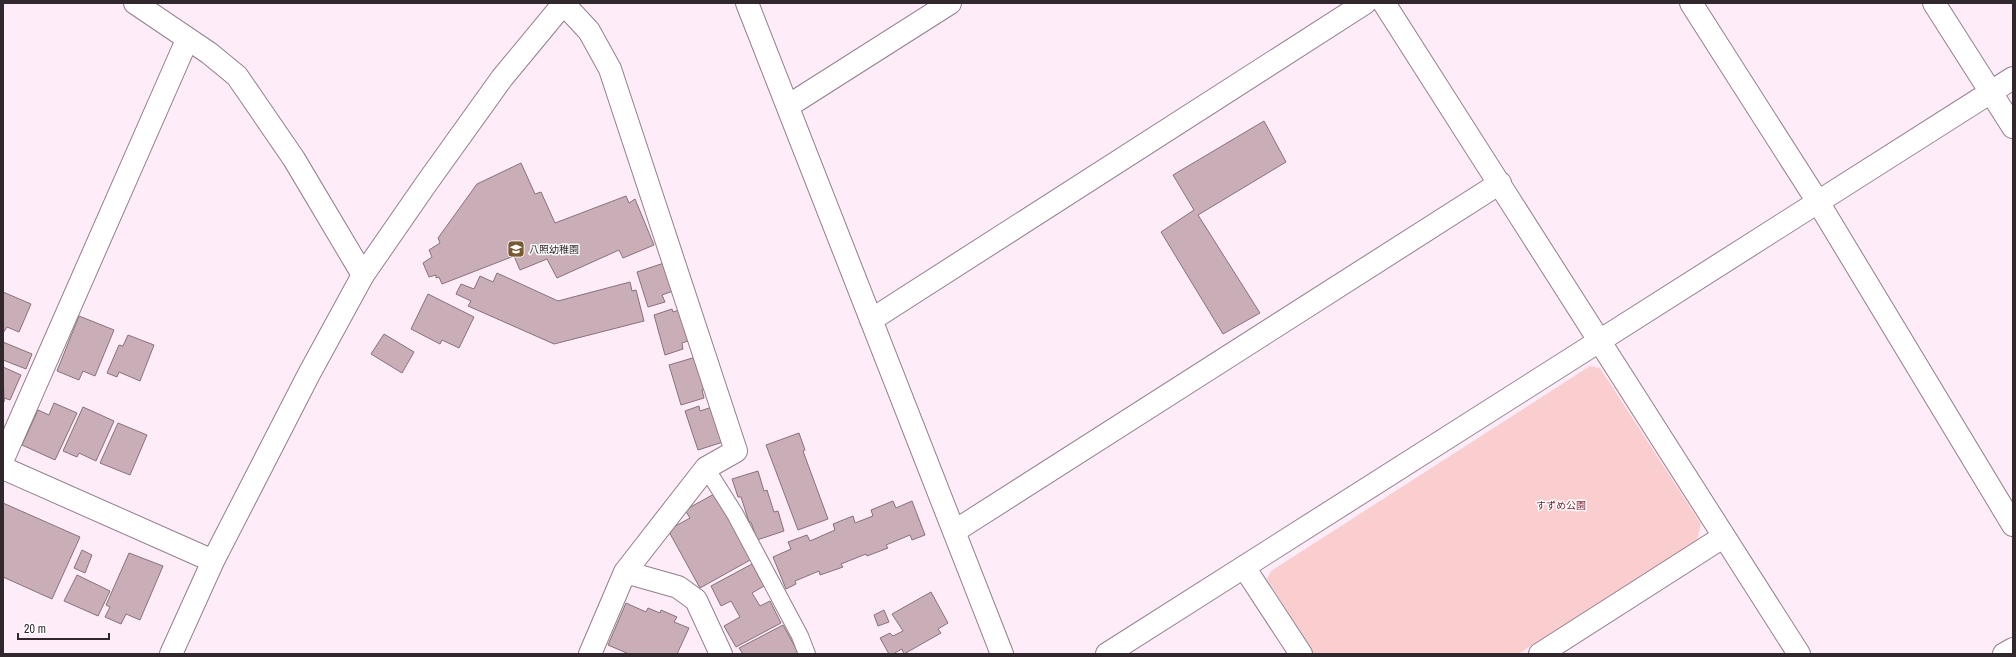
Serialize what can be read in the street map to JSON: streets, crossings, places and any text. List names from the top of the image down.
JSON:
{
  "parks": ["すずめ公園"],
  "places": {
    "school or university": ["八照幼稚園"]
  },
  "scale_bar": "20 m"
}
